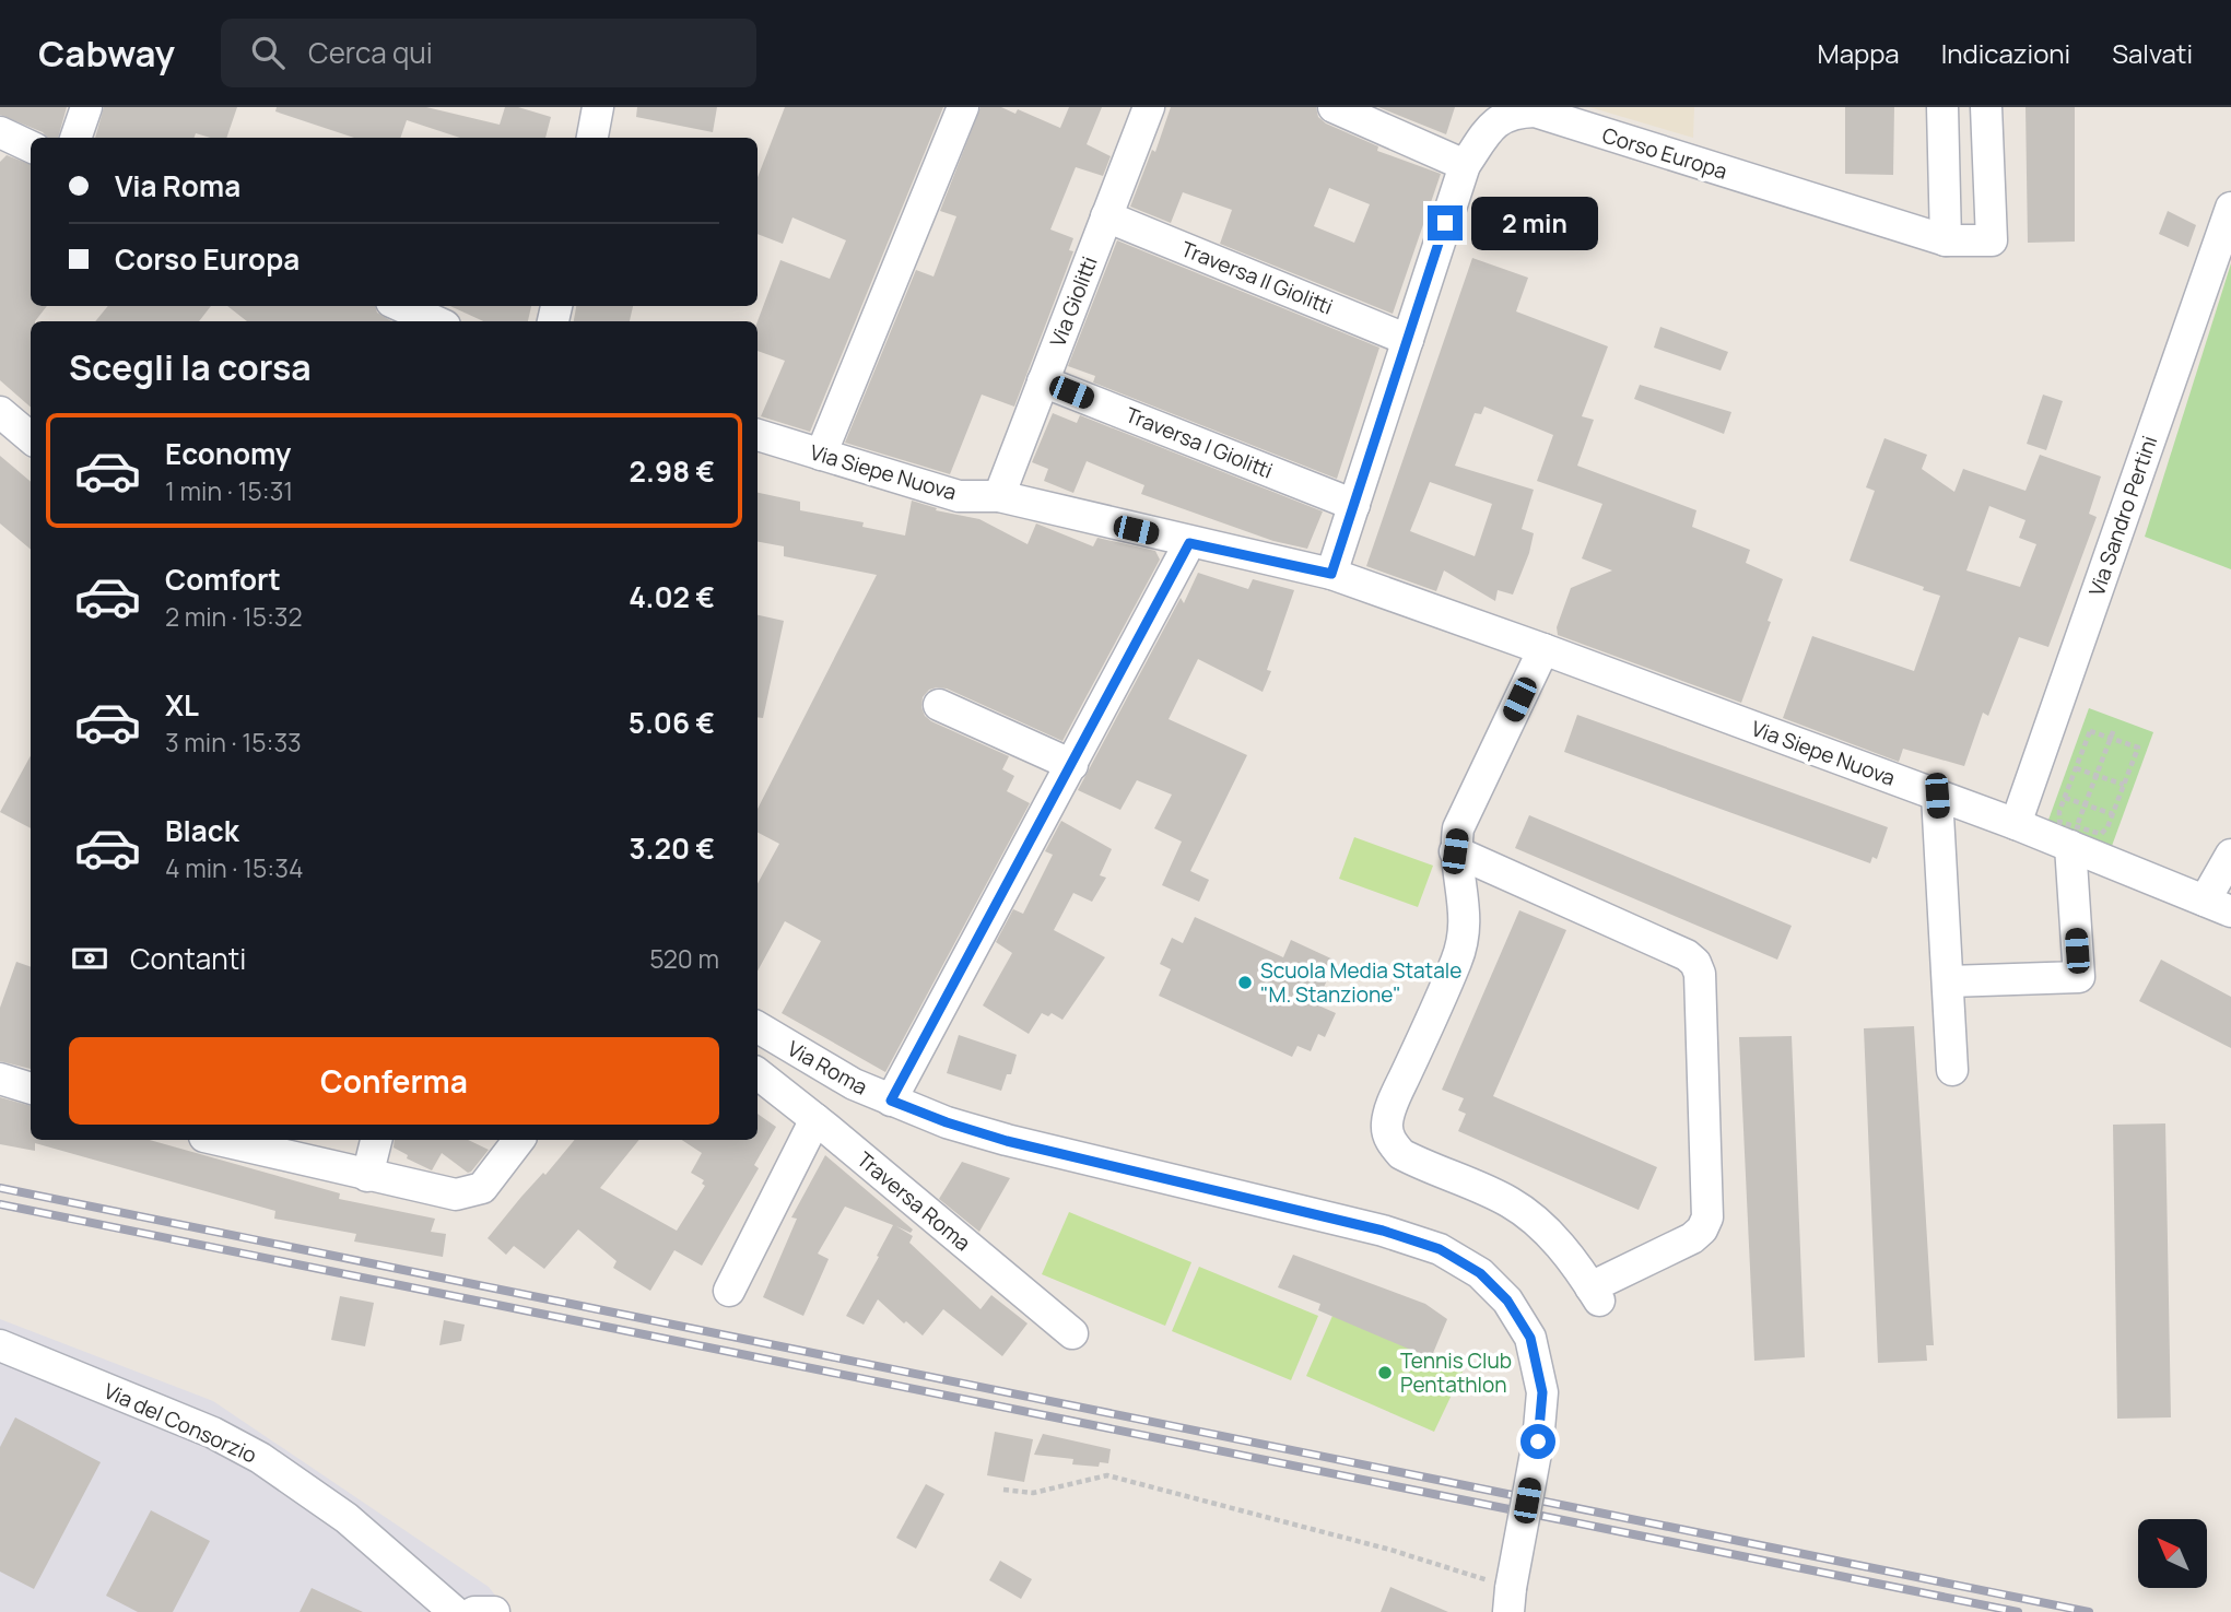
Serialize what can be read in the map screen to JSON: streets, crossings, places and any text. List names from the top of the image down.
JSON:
{
  "streets": {
    "street": [
      "Corso Europa",
      "Traversa II Giolitti",
      "Via Giolitti",
      "Traversa I Giolitti",
      "Via Siepe Nuova",
      "Via Sandro Pertini",
      "Via Roma",
      "Traversa Roma",
      "Via del Consorzio"
    ]
  },
  "crossings": [
    ["Corso Europa", "Traversa II Giolitti"],
    ["Corso Europa", "Traversa I Giolitti"],
    ["Corso Europa", "Via Siepe Nuova"],
    ["Traversa II Giolitti", "Via Giolitti"],
    ["Via Giolitti", "Traversa I Giolitti"],
    ["Via Giolitti", "Via Siepe Nuova"],
    ["Via Siepe Nuova", "Via Sandro Pertini"]
  ],
  "places": ["Scuola Media Statale \"M. Stanzione\"", "Tennis Club Pentathlon"],
  "north": "top left",
  "page": {
    "header": "Cabway",
    "search": "Cerca qui",
    "nav": ["Mappa", "Indicazioni", "Salvati"],
    "banner": ["Via Roma", "Corso Europa"],
    "bubble": "2 min",
    "heading": "Scegli la corsa",
    "list": [
      {
        "name": "Economy",
        "note": "1 min · 15:31",
        "value": "2.98 €"
      },
      {
        "name": "Comfort",
        "note": "2 min · 15:32",
        "value": "4.02 €"
      },
      {
        "name": "XL",
        "note": "3 min · 15:33",
        "value": "5.06 €"
      },
      {
        "name": "Black",
        "note": "4 min · 15:34",
        "value": "3.20 €"
      }
    ],
    "pay": ["Contanti", "520 m"],
    "buttons": "Conferma"
  }
}
